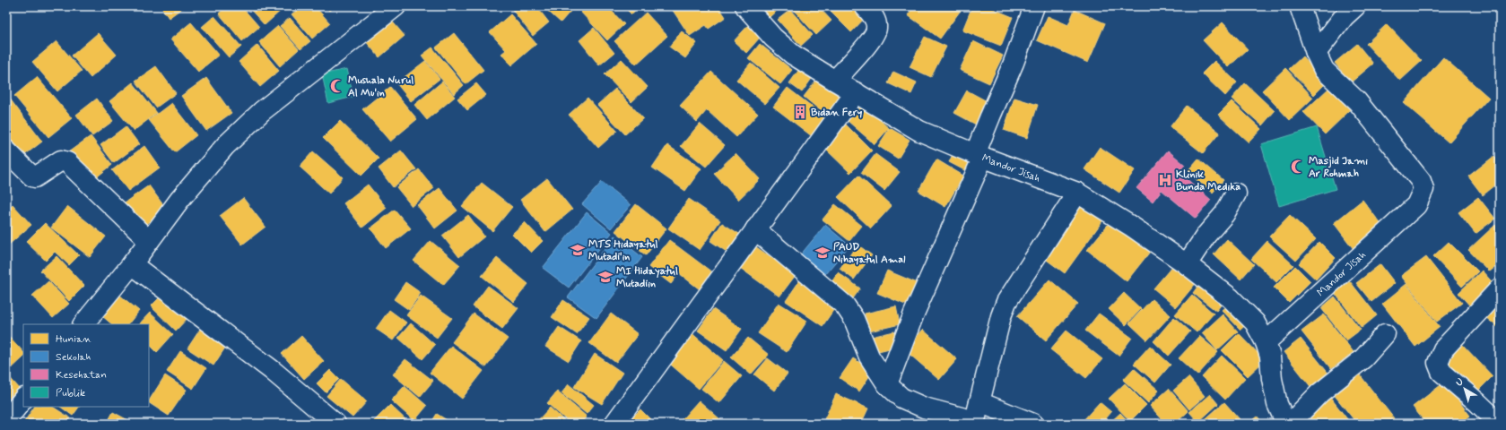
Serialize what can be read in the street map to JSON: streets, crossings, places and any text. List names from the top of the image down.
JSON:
{
  "streets": {
    "street": ["Mandor Jisah"]
  },
  "places": {
    "mosque": ["Mushala Nurul Al Mu'in", "Masjid Jami Ar Rohmah"],
    "building": ["Bidan Fery"],
    "hospital": ["Klinik Bunda Medika"],
    "school or university": ["MTS Hidayatul Mutadi'in", "PAUD Nihayatul Amal", "MI Hidayatul Mutadiin"]
  },
  "legend": [
    "Hunian",
    "Sekolah",
    "Kesehatan",
    "Publik"
  ],
  "north": "top left"
}
